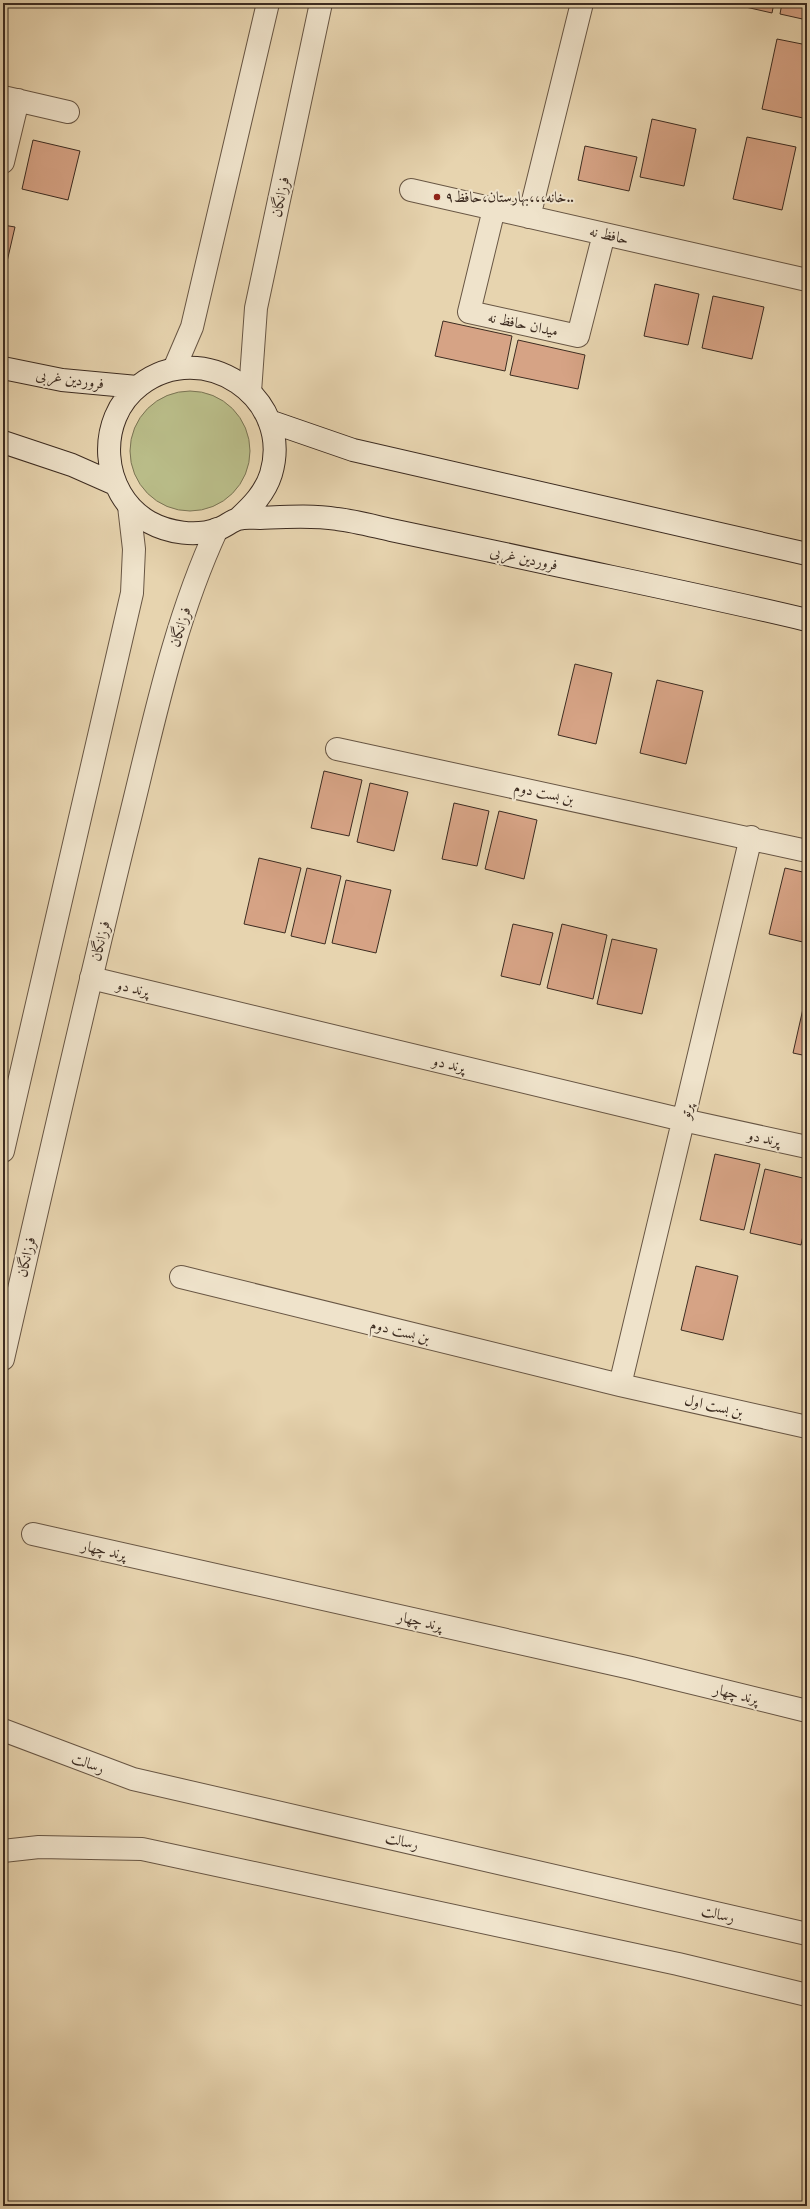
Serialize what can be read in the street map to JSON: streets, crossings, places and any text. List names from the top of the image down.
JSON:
{
  "streets": {
    "street": [
      "فرزانگان",
      "حافظ نه",
      "میدان حافظ نه",
      "فروردین غربی",
      "بن بست دوم",
      "پرند دو",
      "پرتو",
      "بن بست اول",
      "پرند چهار",
      "رسالت"
    ]
  },
  "crossings": [
    ["فرزانگان", "پرند دو"],
    ["حافظ نه", "میدان حافظ نه"],
    ["بن بست دوم", "پرتو"],
    ["بن بست دوم", "بن بست اول"],
    ["پرند دو", "پرتو"],
    ["پرتو", "بن بست اول"]
  ],
  "places": ["خانه،،،بهارستان،حافظ۹.."]
}
